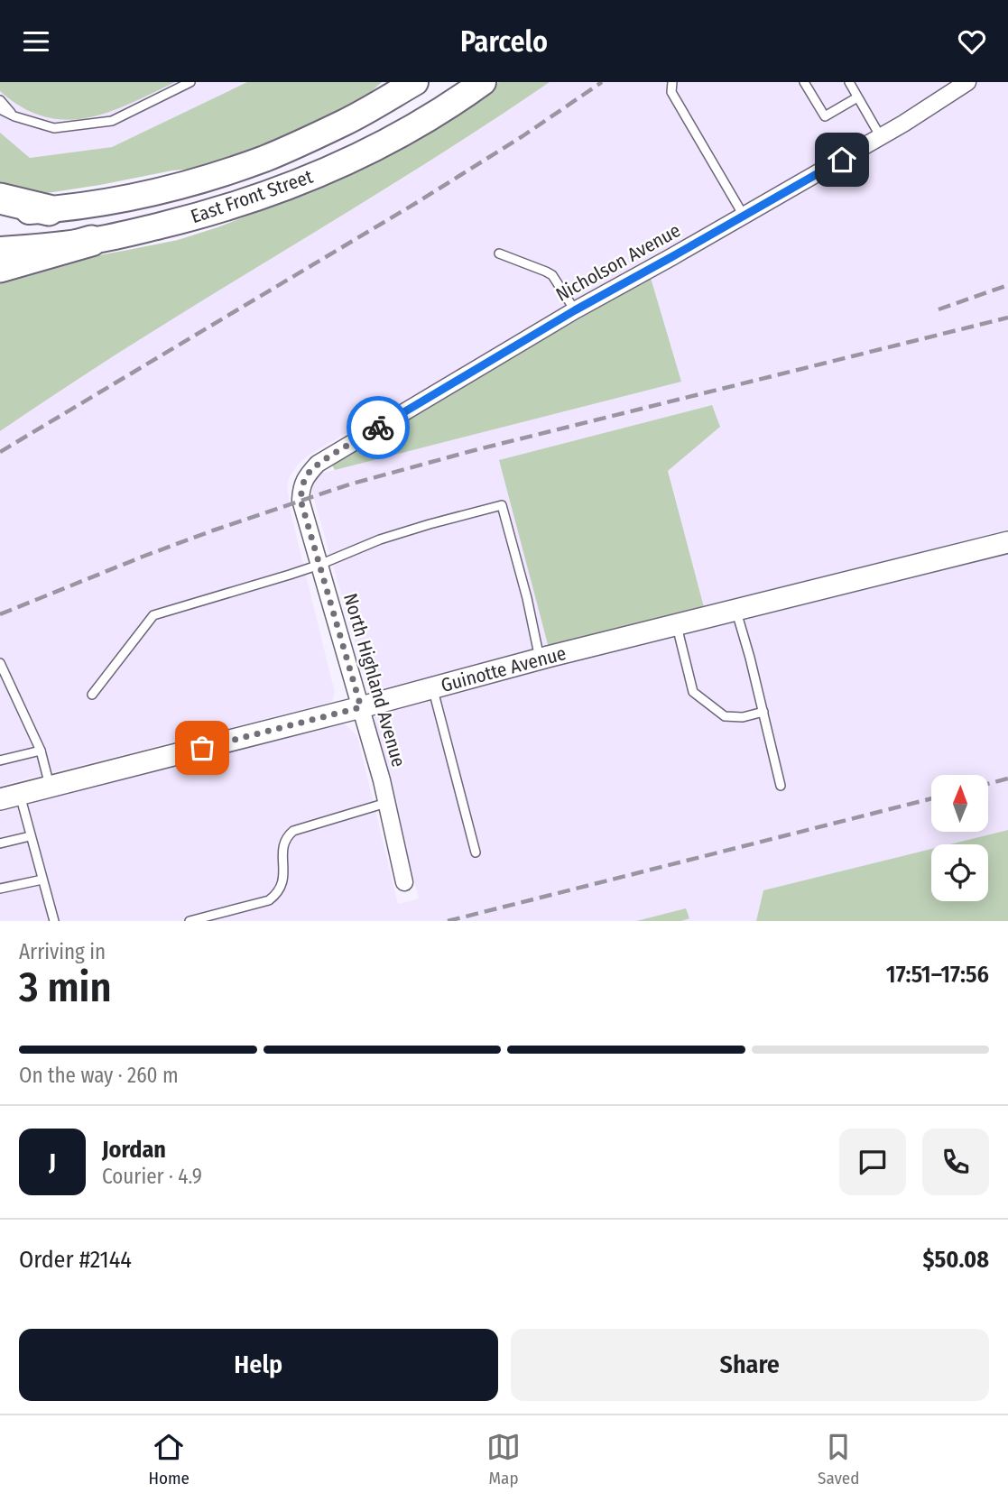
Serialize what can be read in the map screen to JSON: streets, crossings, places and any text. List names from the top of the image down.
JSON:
{
  "streets": {
    "main road": ["East Front Street"],
    "street": ["Nicholson Avenue", "Guinotte Avenue", "North Highland Avenue"]
  },
  "crossings": [
    ["Nicholson Avenue", "North Highland Avenue"],
    ["Guinotte Avenue", "North Highland Avenue"]
  ],
  "north": "top",
  "page": {
    "header": "Parcelo",
    "heading": ["3 min", "Arriving in", "17:51–17:56"],
    "panel": [
      "Jordan",
      "Courier · 4.9",
      "Order #2144",
      "$50.08"
    ],
    "bar": "On the way · 260 m",
    "round": "J",
    "buttons": ["Help", "Share"],
    "tabs": ["Home", "Map", "Saved"]
  }
}
